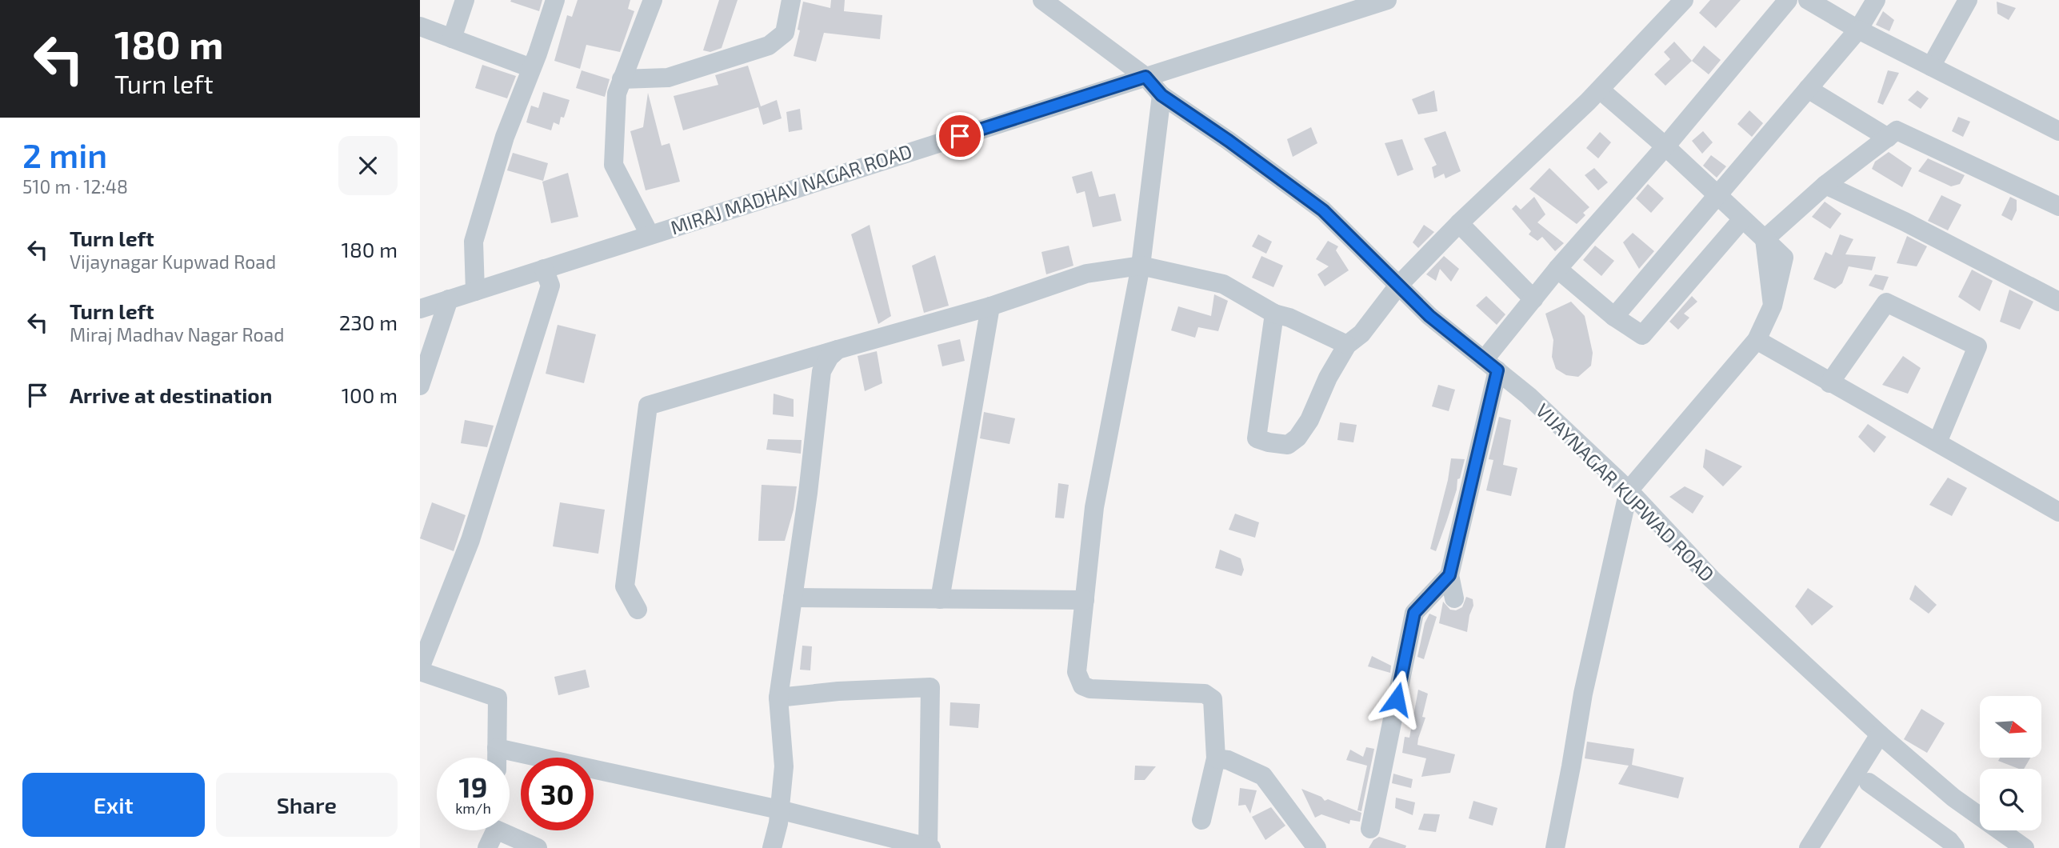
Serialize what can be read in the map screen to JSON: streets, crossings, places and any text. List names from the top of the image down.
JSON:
{
  "streets": {
    "street": ["MIRAJ MADHAV NAGAR ROAD", "VIJAYNAGAR KUPWAD ROAD"]
  },
  "crossings": [
    ["MIRAJ MADHAV NAGAR ROAD", "VIJAYNAGAR KUPWAD ROAD"]
  ],
  "north": "right",
  "page": {
    "turn": ["180 m", "Turn left"],
    "heading": ["2 min", "510 m · 12:48"],
    "list": [
      {
        "name": "Turn left",
        "note": "Vijaynagar Kupwad Road",
        "value": "180 m"
      },
      {
        "name": "Turn left",
        "note": "Miraj Madhav Nagar Road",
        "value": "230 m"
      },
      {
        "name": "Arrive at destination",
        "value": "100 m"
      }
    ],
    "speed": "19 km/h",
    "limit": "30",
    "buttons": ["Exit", "Share"]
  }
}
